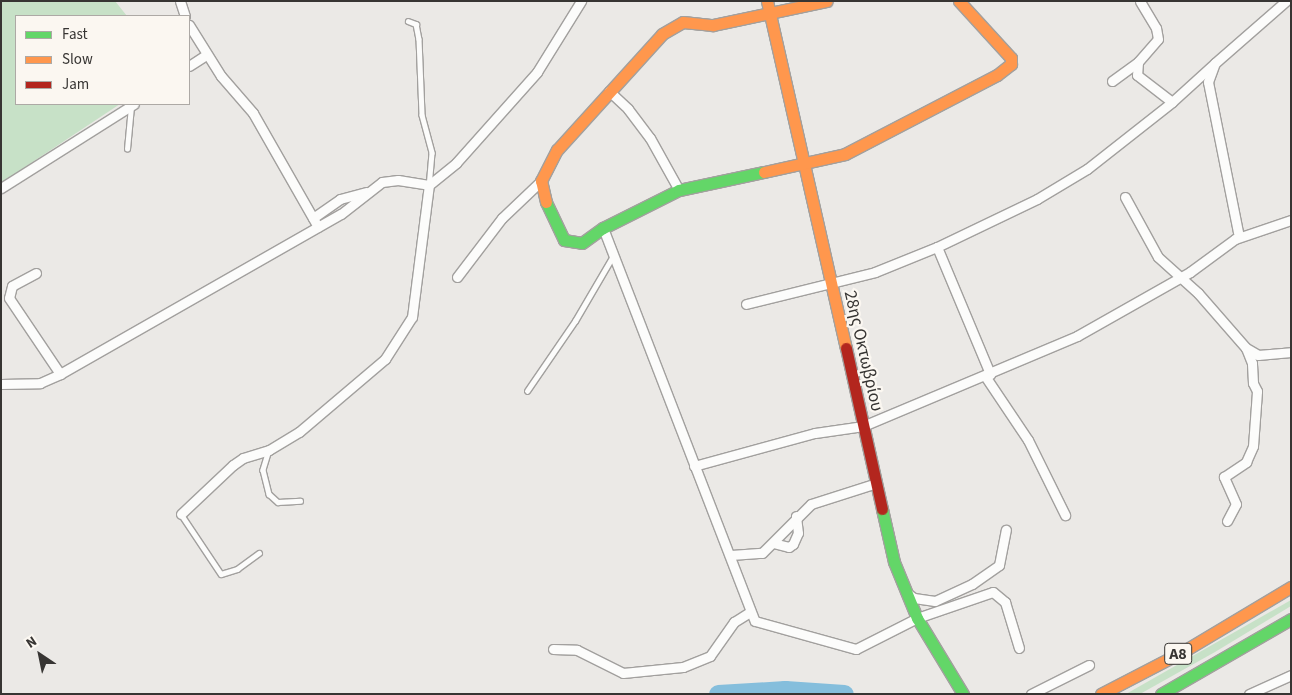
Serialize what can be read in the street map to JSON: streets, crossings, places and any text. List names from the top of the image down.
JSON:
{
  "streets": {
    "main road": ["28ης Οκτωβρίου", "Α8"]
  },
  "legend": ["Fast", "Slow", "Jam"],
  "north": "top left"
}
